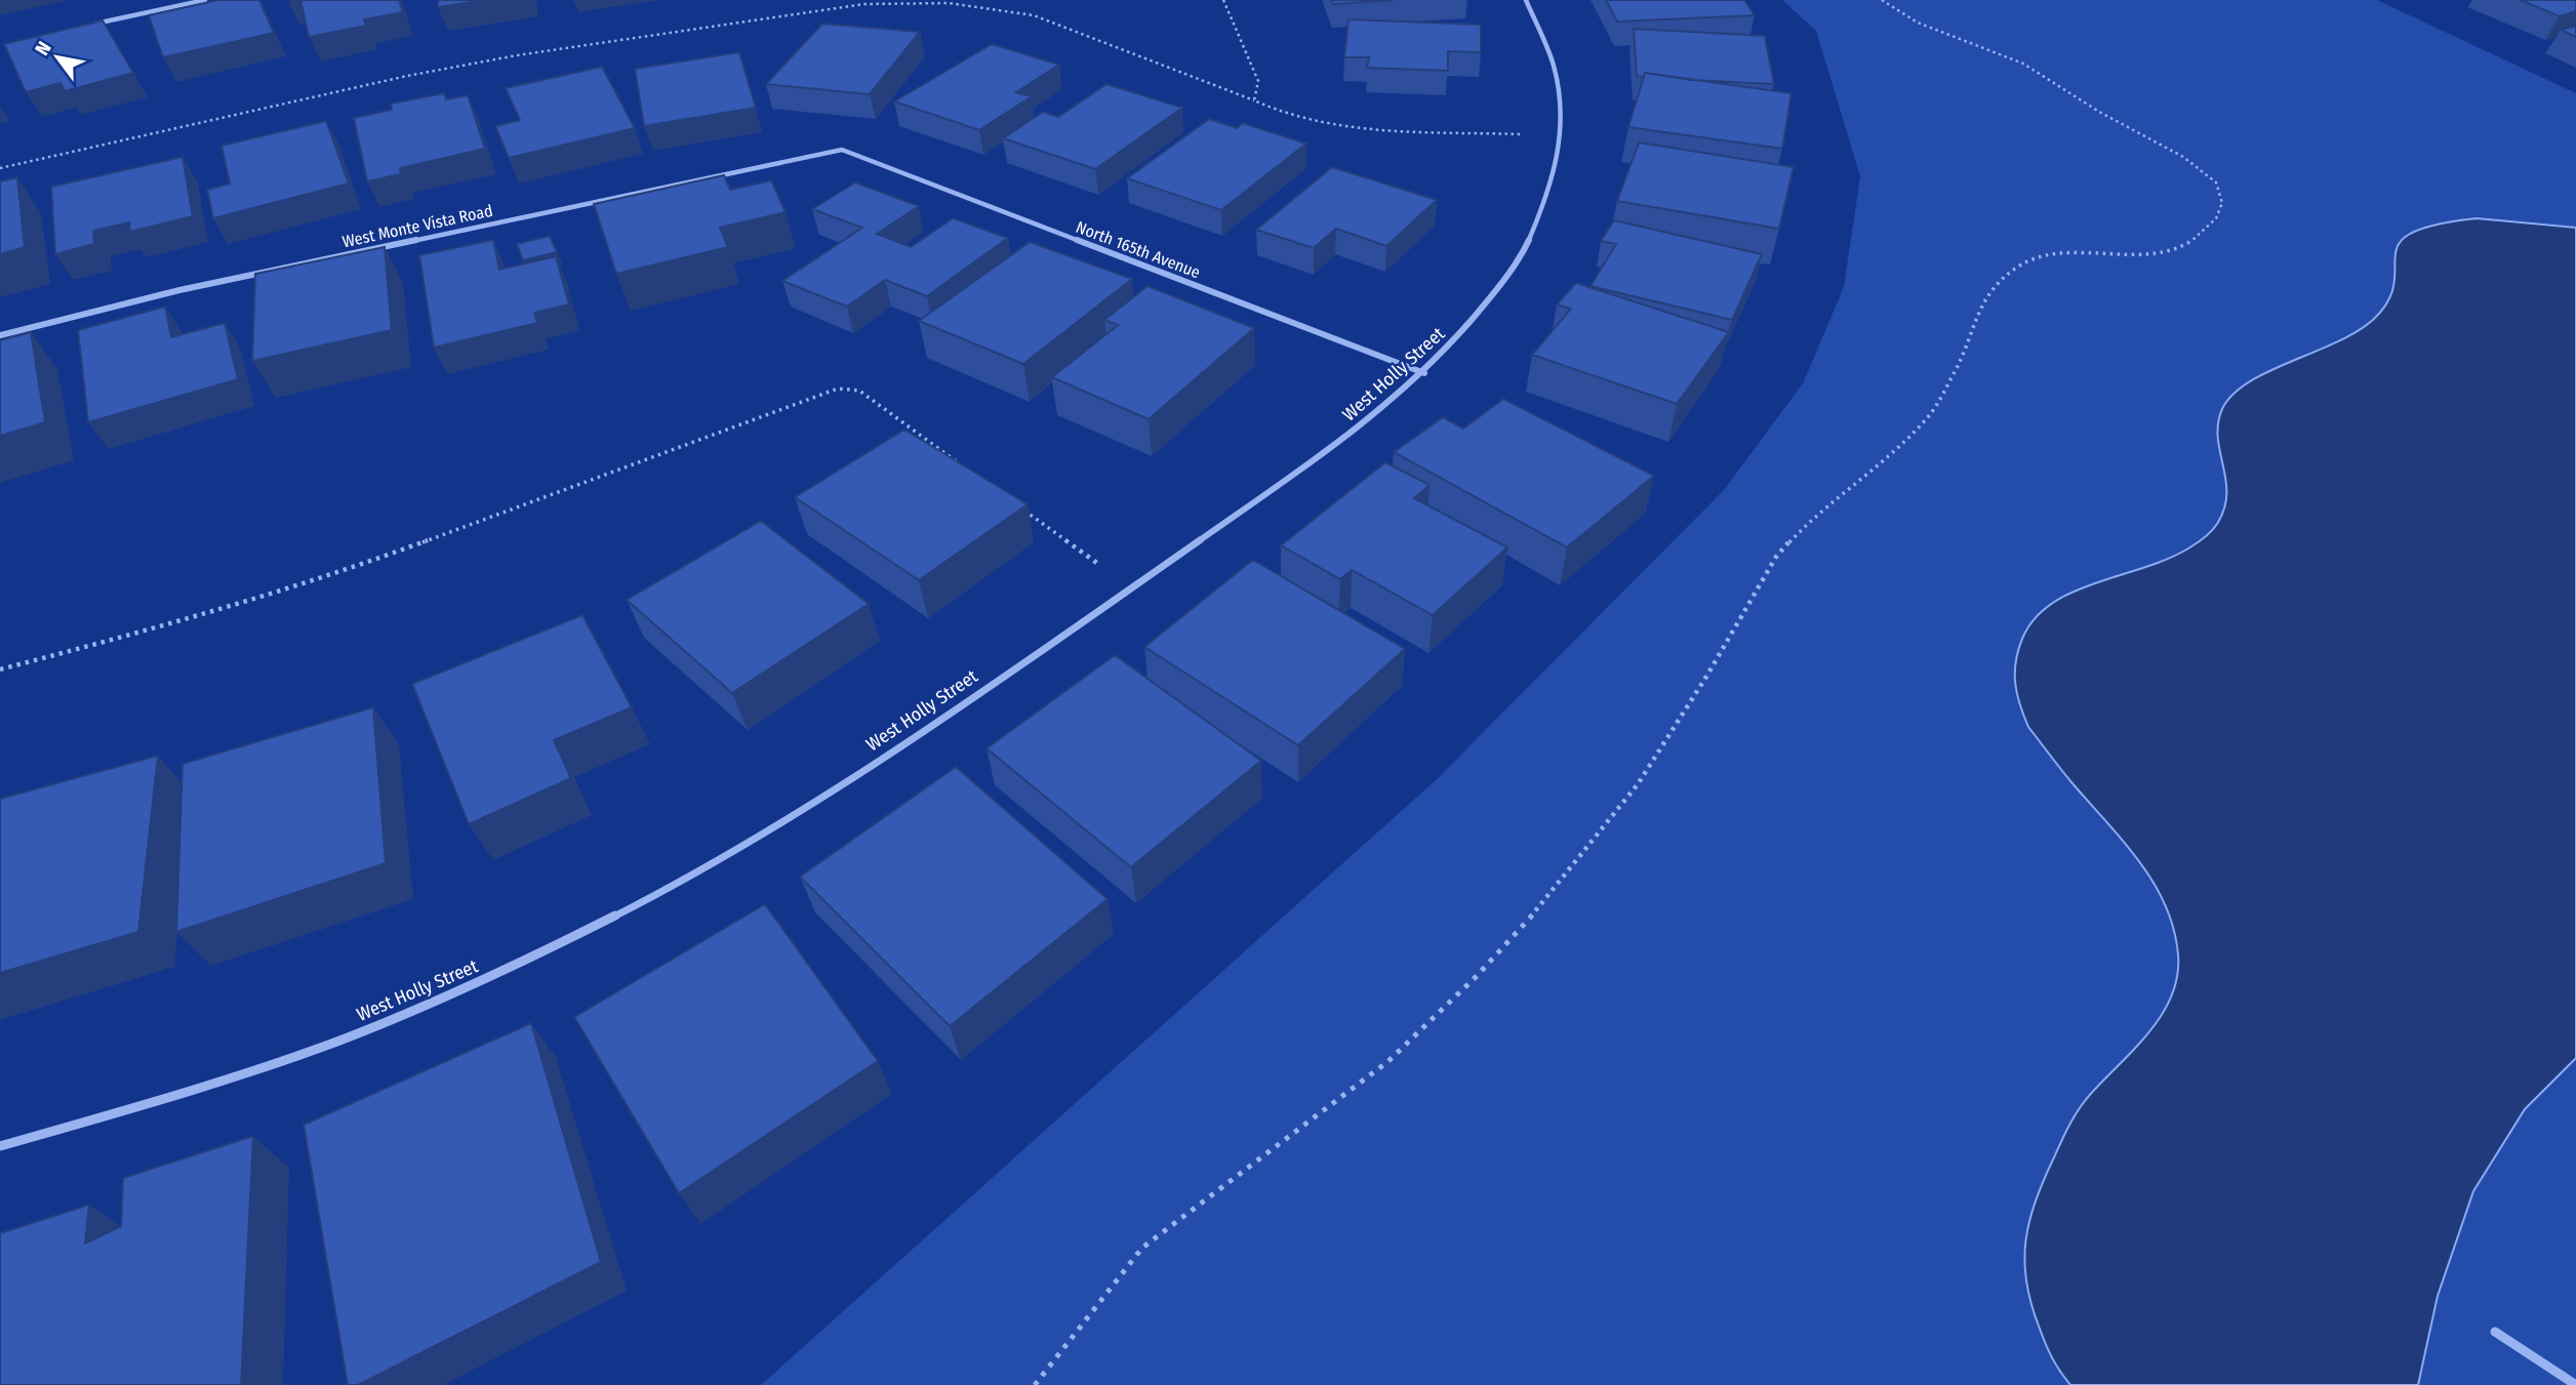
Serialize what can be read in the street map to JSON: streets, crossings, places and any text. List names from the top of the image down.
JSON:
{
  "streets": {
    "street": ["West Monte Vista Road", "North 165th Avenue", "West Holly Street"]
  },
  "crossings": [
    ["West Monte Vista Road", "North 165th Avenue"],
    ["North 165th Avenue", "West Holly Street"]
  ],
  "north": "top left"
}
